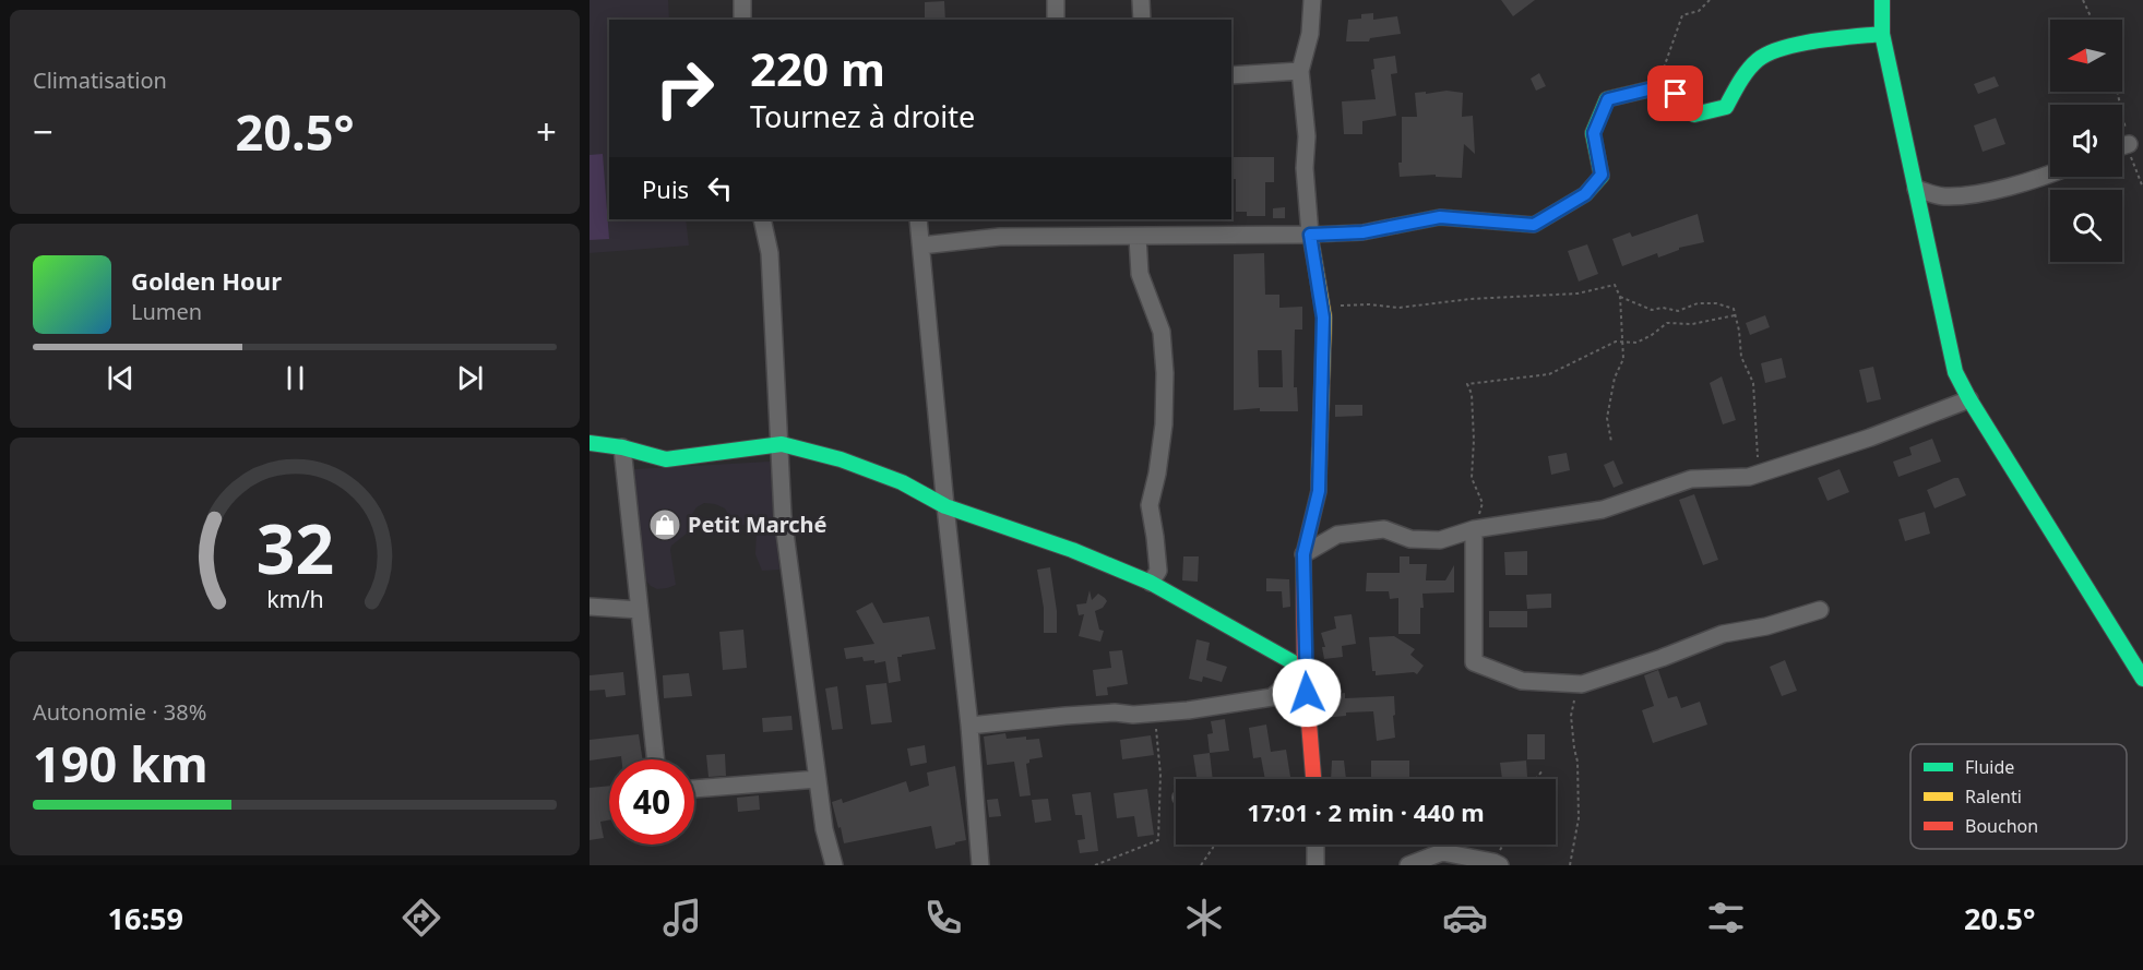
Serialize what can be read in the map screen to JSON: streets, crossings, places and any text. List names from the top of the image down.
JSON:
{
  "places": {
    "shop": ["Petit Marché"]
  },
  "legend": ["Fluide", "Ralenti", "Bouchon"],
  "north": "left",
  "page": {
    "tile": [
      "Climatisation",
      ["Autonomie · 38%", "190 km"]
    ],
    "turn": ["220 m", "Tournez à droite"],
    "heat": ["−", "20.5°", "+"],
    "then": "Puis",
    "song": ["Golden Hour", "Lumen"],
    "limit": "40",
    "trip": "17:01 · 2 min · 440 m",
    "tabs": ["16:59", "20.5°"],
    "gauge": ["32", "km/h"]
  }
}
